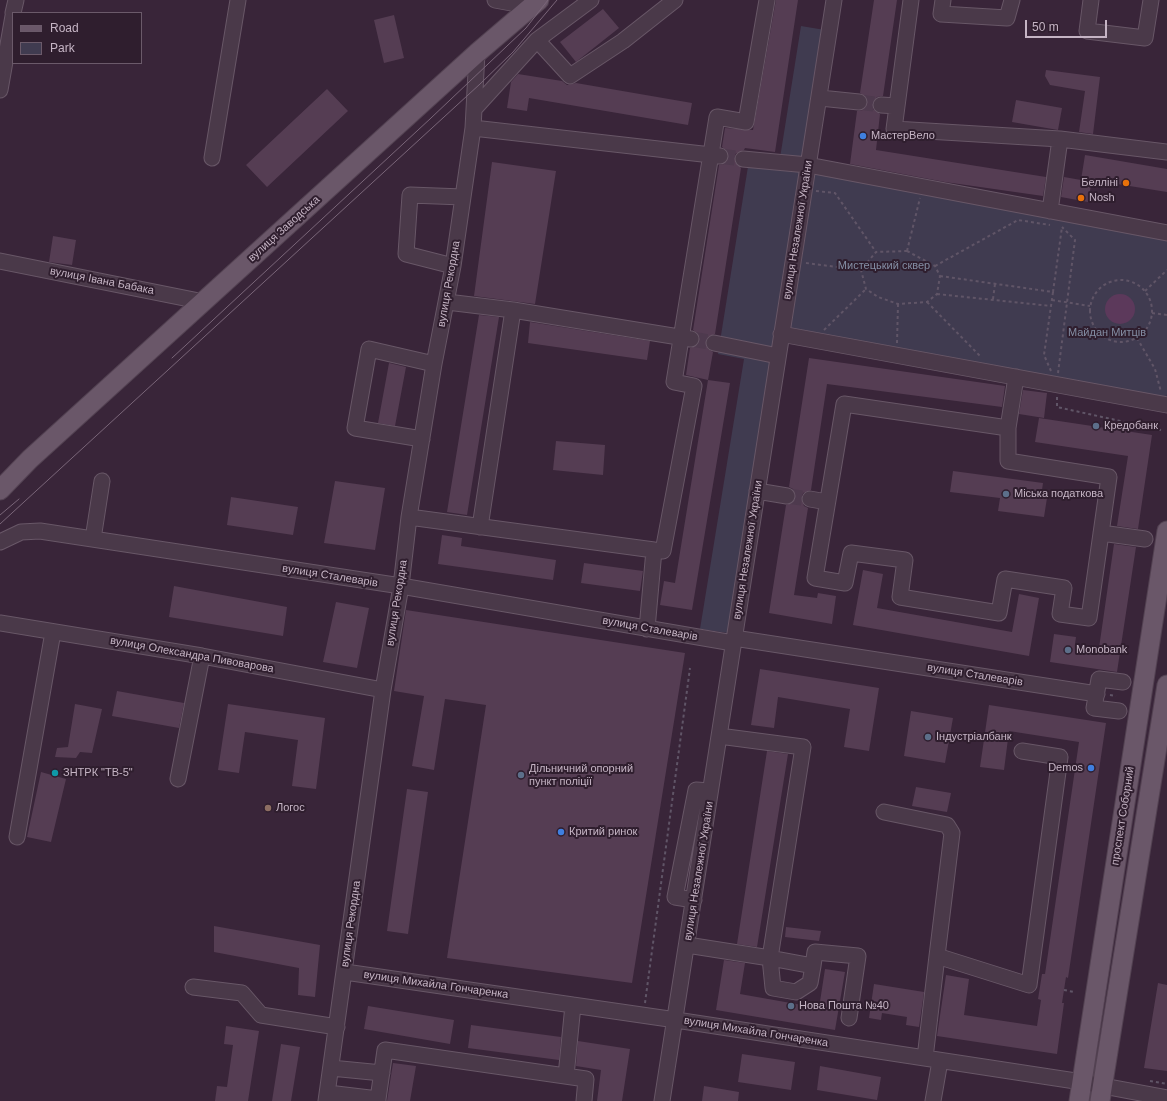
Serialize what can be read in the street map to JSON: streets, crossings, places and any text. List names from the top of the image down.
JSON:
{
  "streets": {
    "main road": ["вулиця Заводська", "проспект Соборний"],
    "street": [
      "вулиця Незалежної України",
      "вулиця Івана Бабака",
      "вулиця Рекордна",
      "вулиця Сталеварів",
      "вулиця Олександра Пивоварова",
      "вулиця Михайла Гончаренка"
    ]
  },
  "crossings": [
    ["вулиця Заводська", "вулиця Івана Бабака"],
    ["вулиця Заводська", "вулиця Рекордна"],
    ["вулиця Незалежної України", "вулиця Сталеварів"],
    ["вулиця Незалежної України", "вулиця Михайла Гончаренка"],
    ["вулиця Рекордна", "вулиця Сталеварів"],
    ["вулиця Рекордна", "вулиця Олександра Пивоварова"],
    ["вулиця Рекордна", "вулиця Михайла Гончаренка"],
    ["проспект Соборний", "вулиця Михайла Гончаренка"]
  ],
  "parks": ["Мистецький сквер", "Майдан Митців"],
  "places": [
    "МастерВело",
    "Белліні",
    "Nosh",
    "Кредобанк",
    "Міська податкова",
    "Monobank",
    "Індустріалбанк",
    "Demos",
    "ЗНТРК \"ТВ-5\"",
    "Дільничний опорний пункт поліції",
    "Логос",
    "Критий ринок",
    "Нова Пошта №40"
  ],
  "legend": ["Road", "Park"],
  "scale_bar": "50 m"
}
